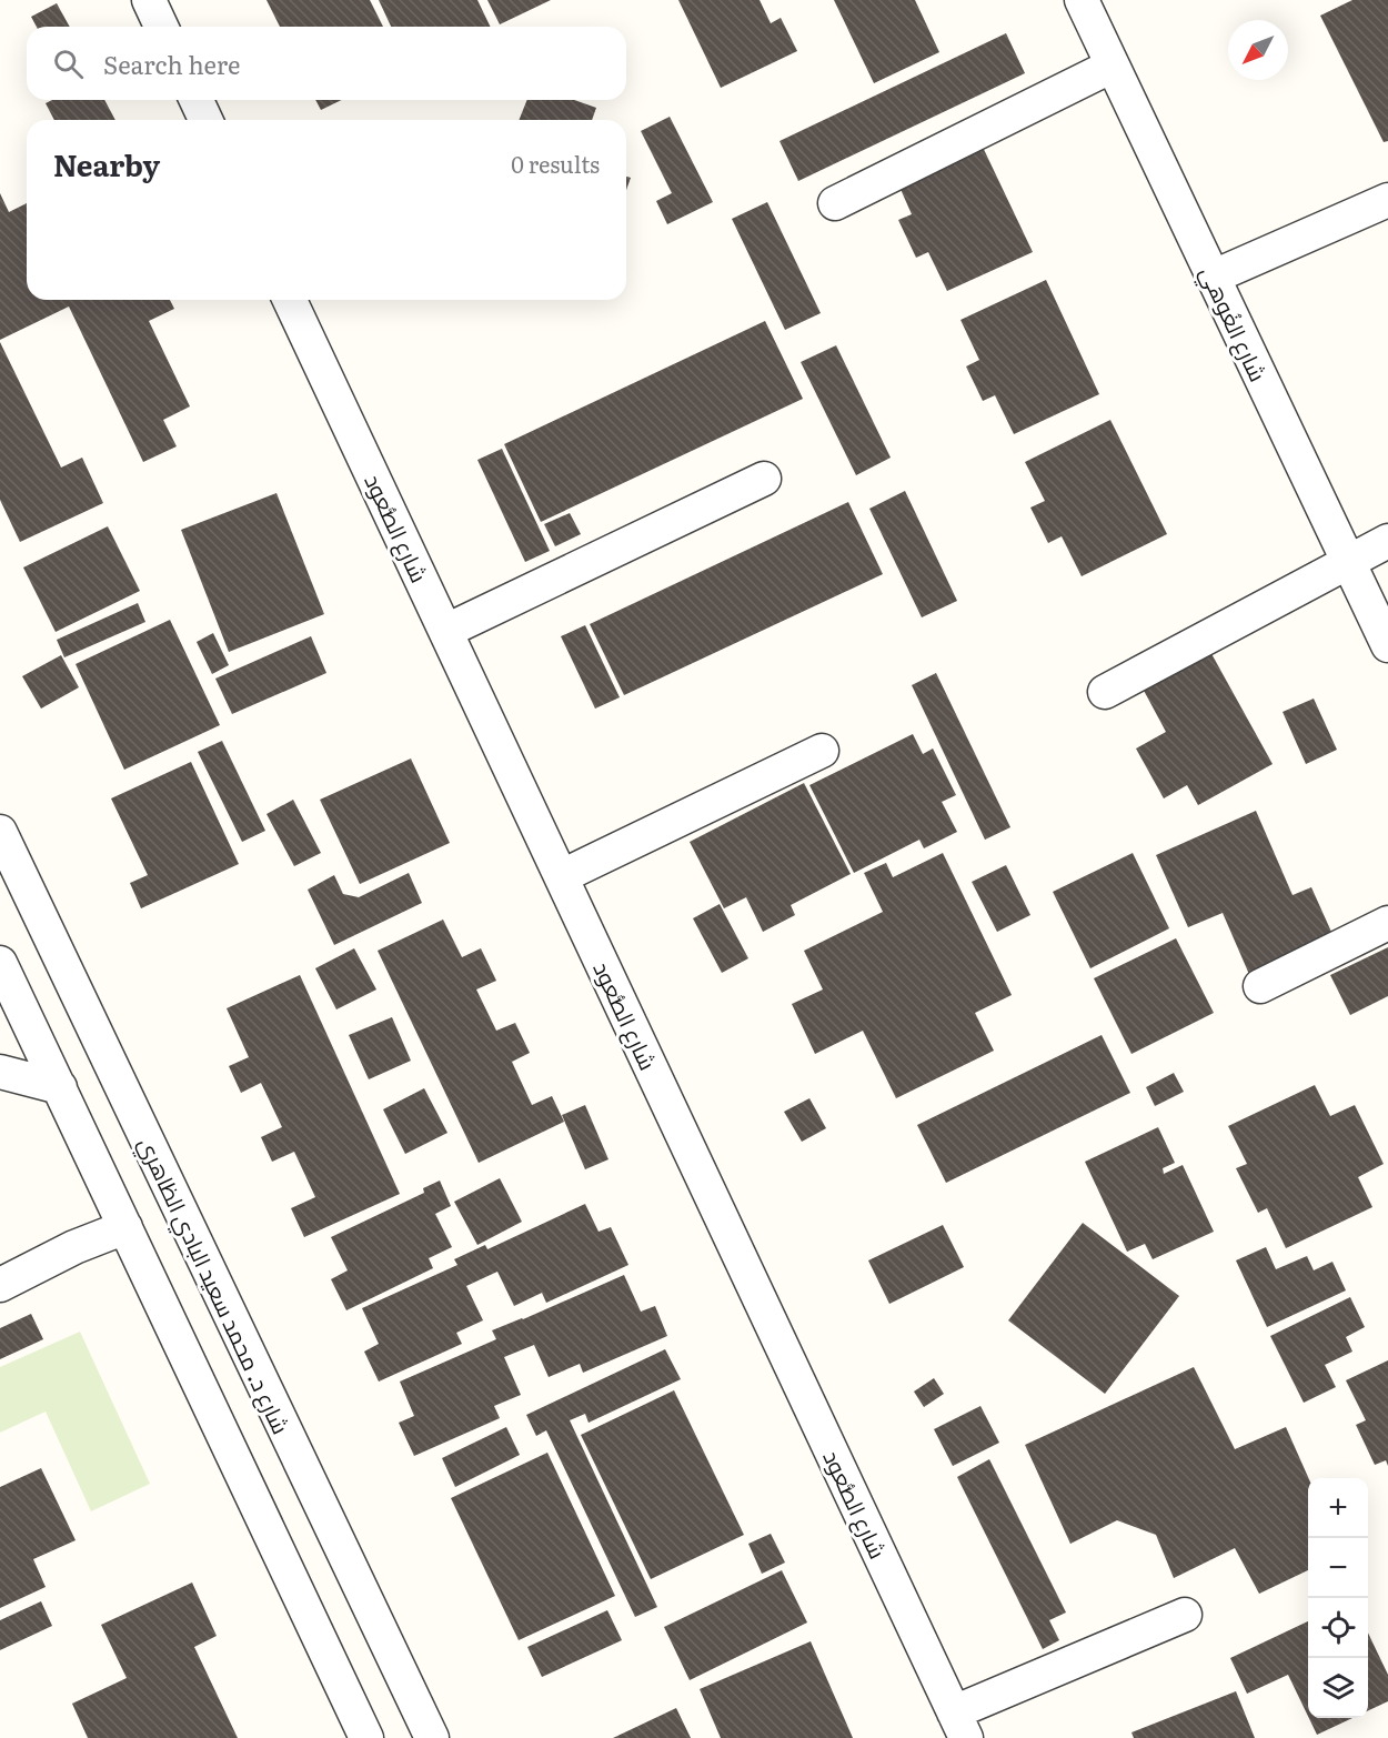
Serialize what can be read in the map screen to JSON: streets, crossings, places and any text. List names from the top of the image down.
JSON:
{
  "streets": {
    "street": ["شارع الغُوهي", "شارع الصُّعود", "شارع د. محمد سعيد البادي الظاهري"]
  },
  "north": "bottom left",
  "page": {
    "search": "Search here",
    "heading": ["Nearby", "0 results"],
    "map_buttons": ["+", "−"]
  }
}
